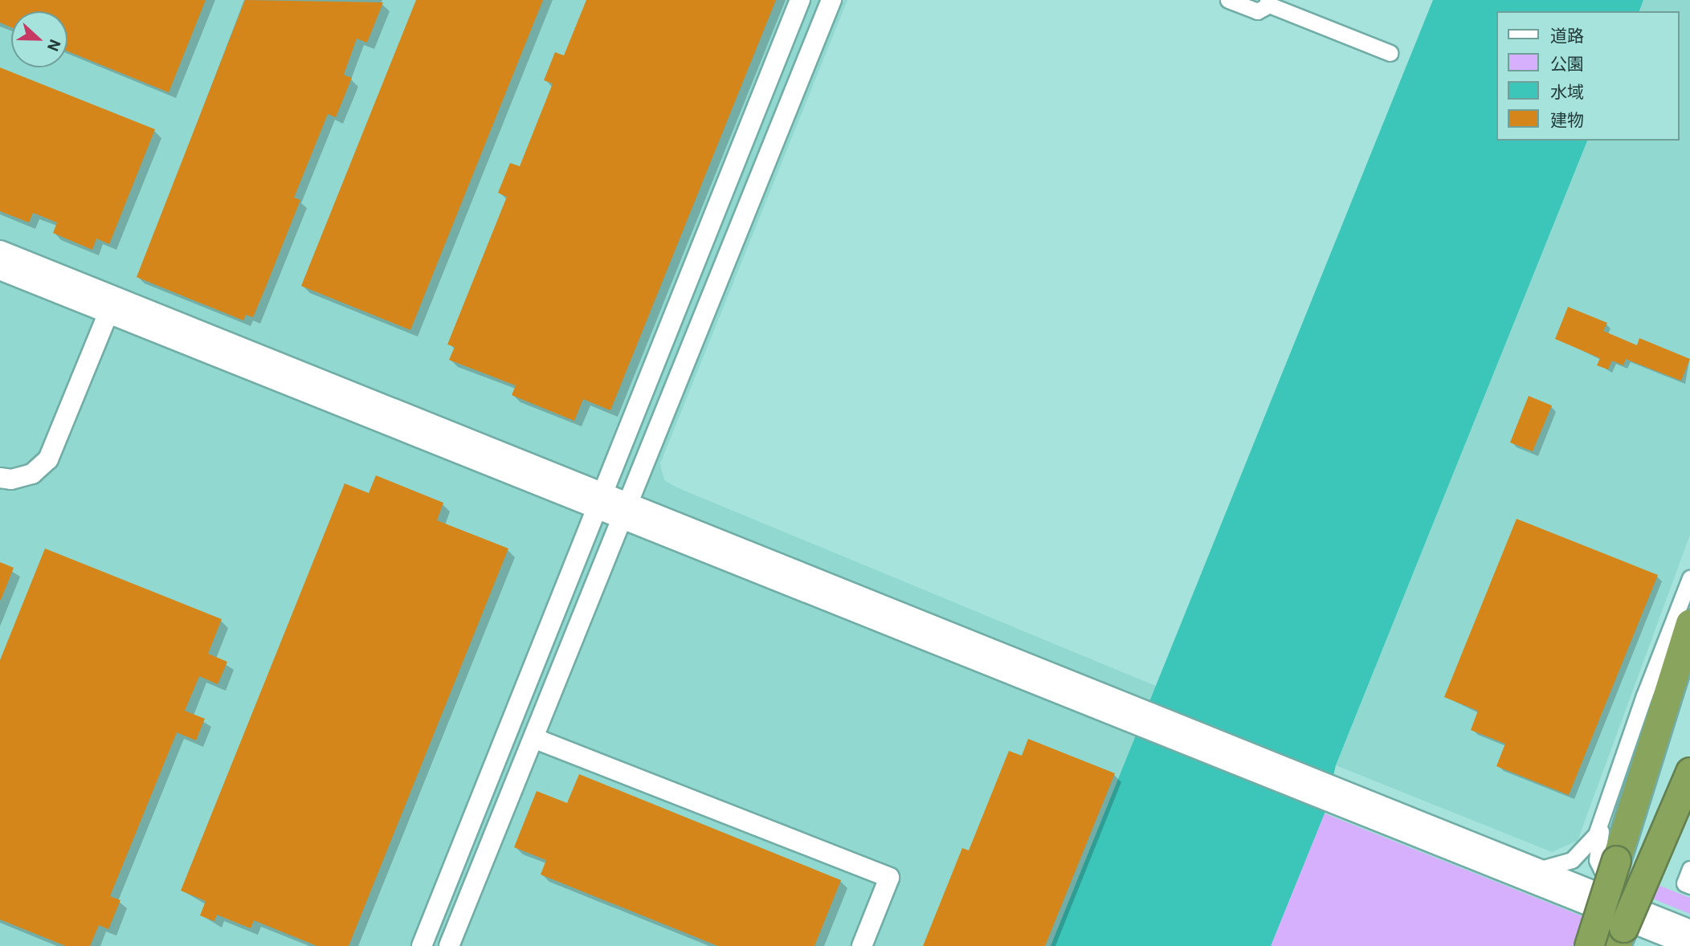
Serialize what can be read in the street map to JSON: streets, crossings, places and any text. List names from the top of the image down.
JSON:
{
  "legend": [
    "道路",
    "公園",
    "水域",
    "建物"
  ],
  "north": "right"
}
